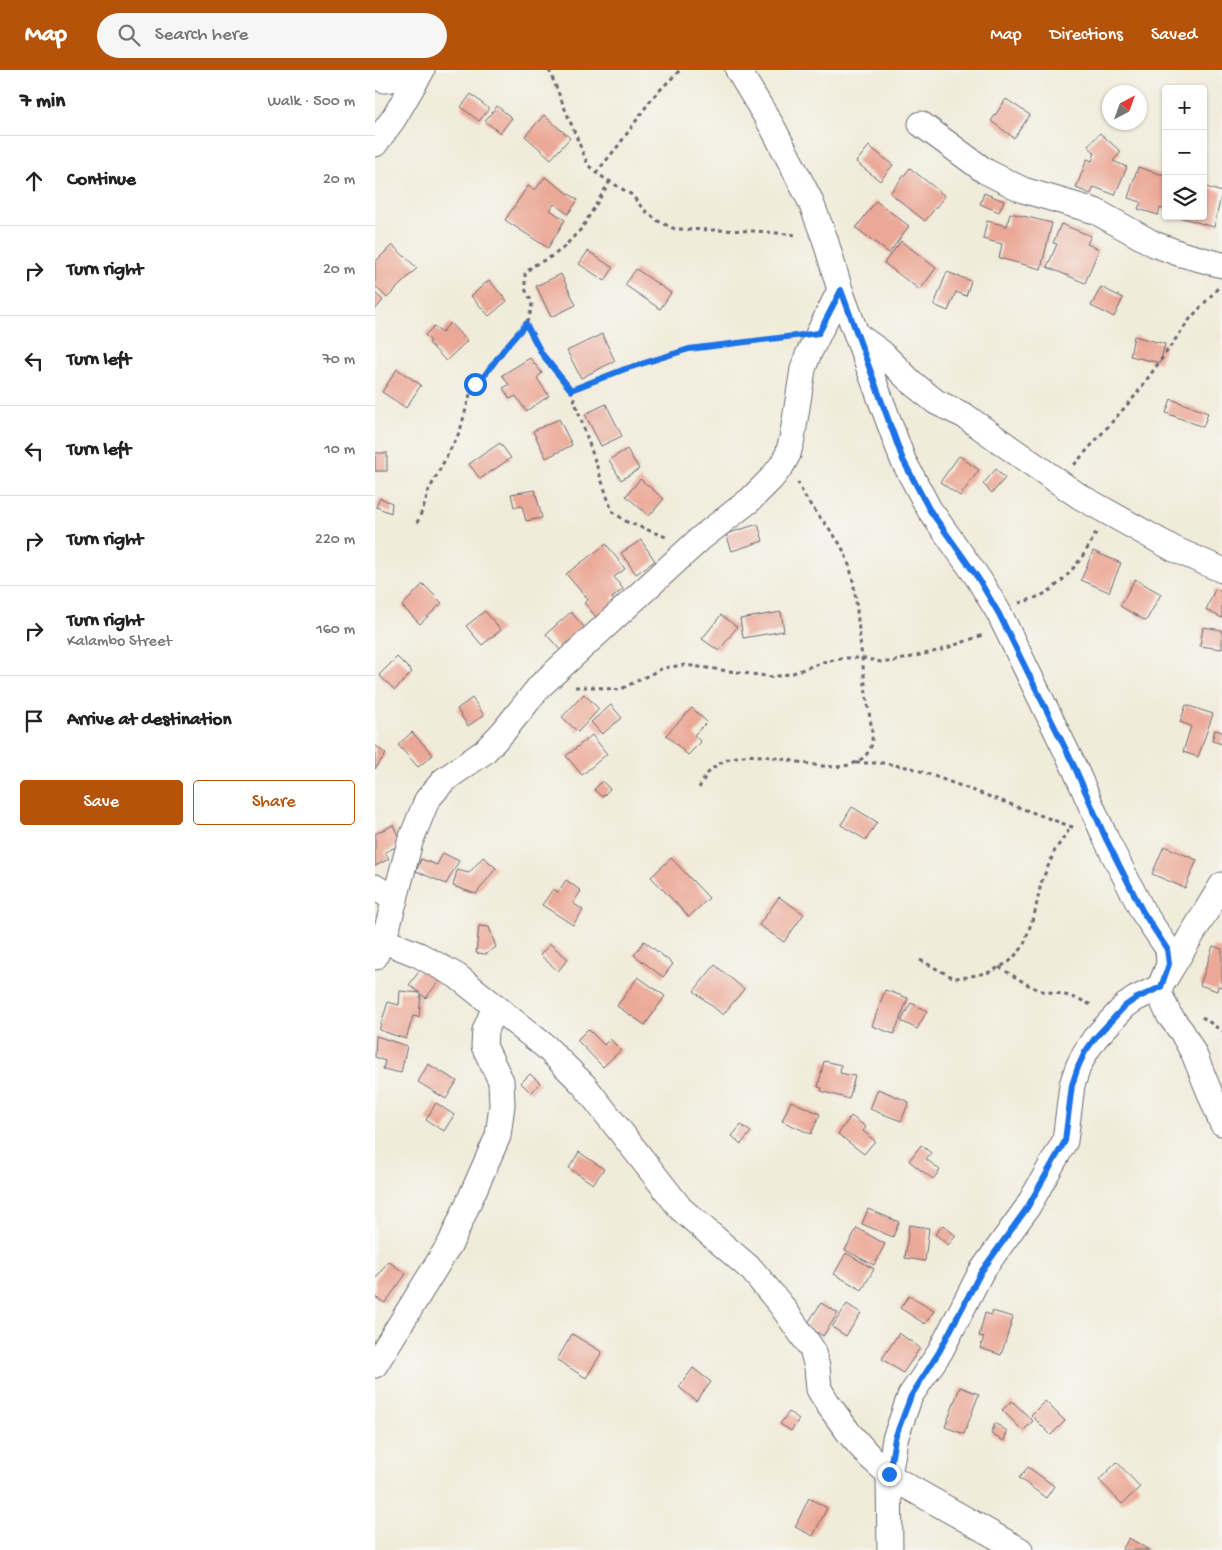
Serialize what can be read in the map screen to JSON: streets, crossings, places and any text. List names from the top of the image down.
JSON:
{
  "north": "top right",
  "page": {
    "header": "Map",
    "search": "Search here",
    "nav": ["Map", "Directions", "Saved"],
    "heading": ["7 min", "Walk · 500 m"],
    "map_buttons": ["+", "−"],
    "list": [
      ["Continue", "20 m"],
      ["Turn right", "20 m"],
      ["Turn left", "70 m"],
      ["Turn left", "10 m"],
      ["Turn right", "220 m"],
      ["Turn right", "Kalambo Street", "160 m"],
      "Arrive at destination"
    ],
    "buttons": ["Save", "Share"]
  }
}
